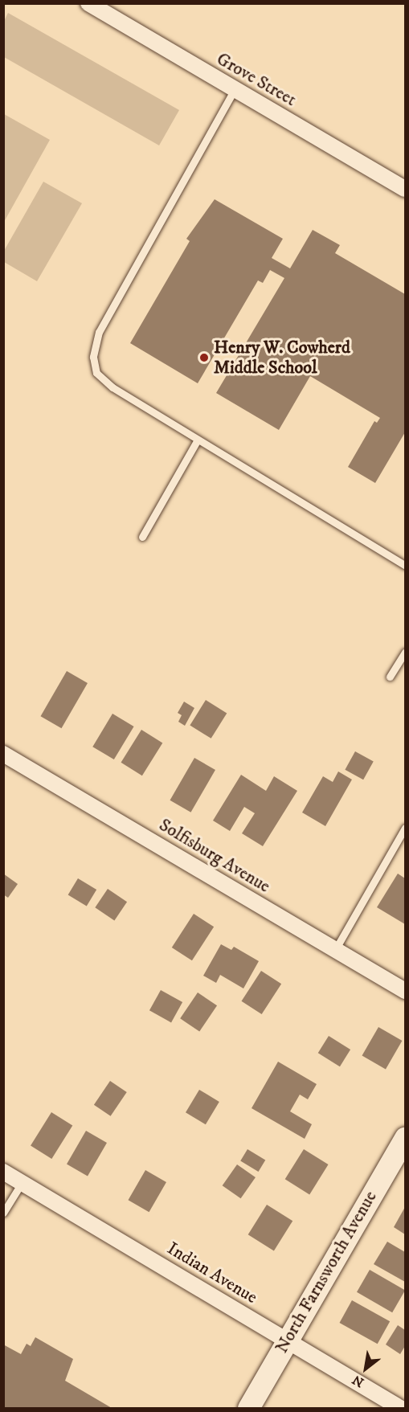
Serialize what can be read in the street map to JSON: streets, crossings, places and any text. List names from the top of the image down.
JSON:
{
  "streets": {
    "main road": ["North Farnsworth Avenue"],
    "street": ["Grove Street", "Solfisburg Avenue", "Indian Avenue"]
  },
  "crossings": [
    ["North Farnsworth Avenue", "Indian Avenue"]
  ],
  "places": ["Henry W. Cowherd Middle School"],
  "north": "bottom left"
}
